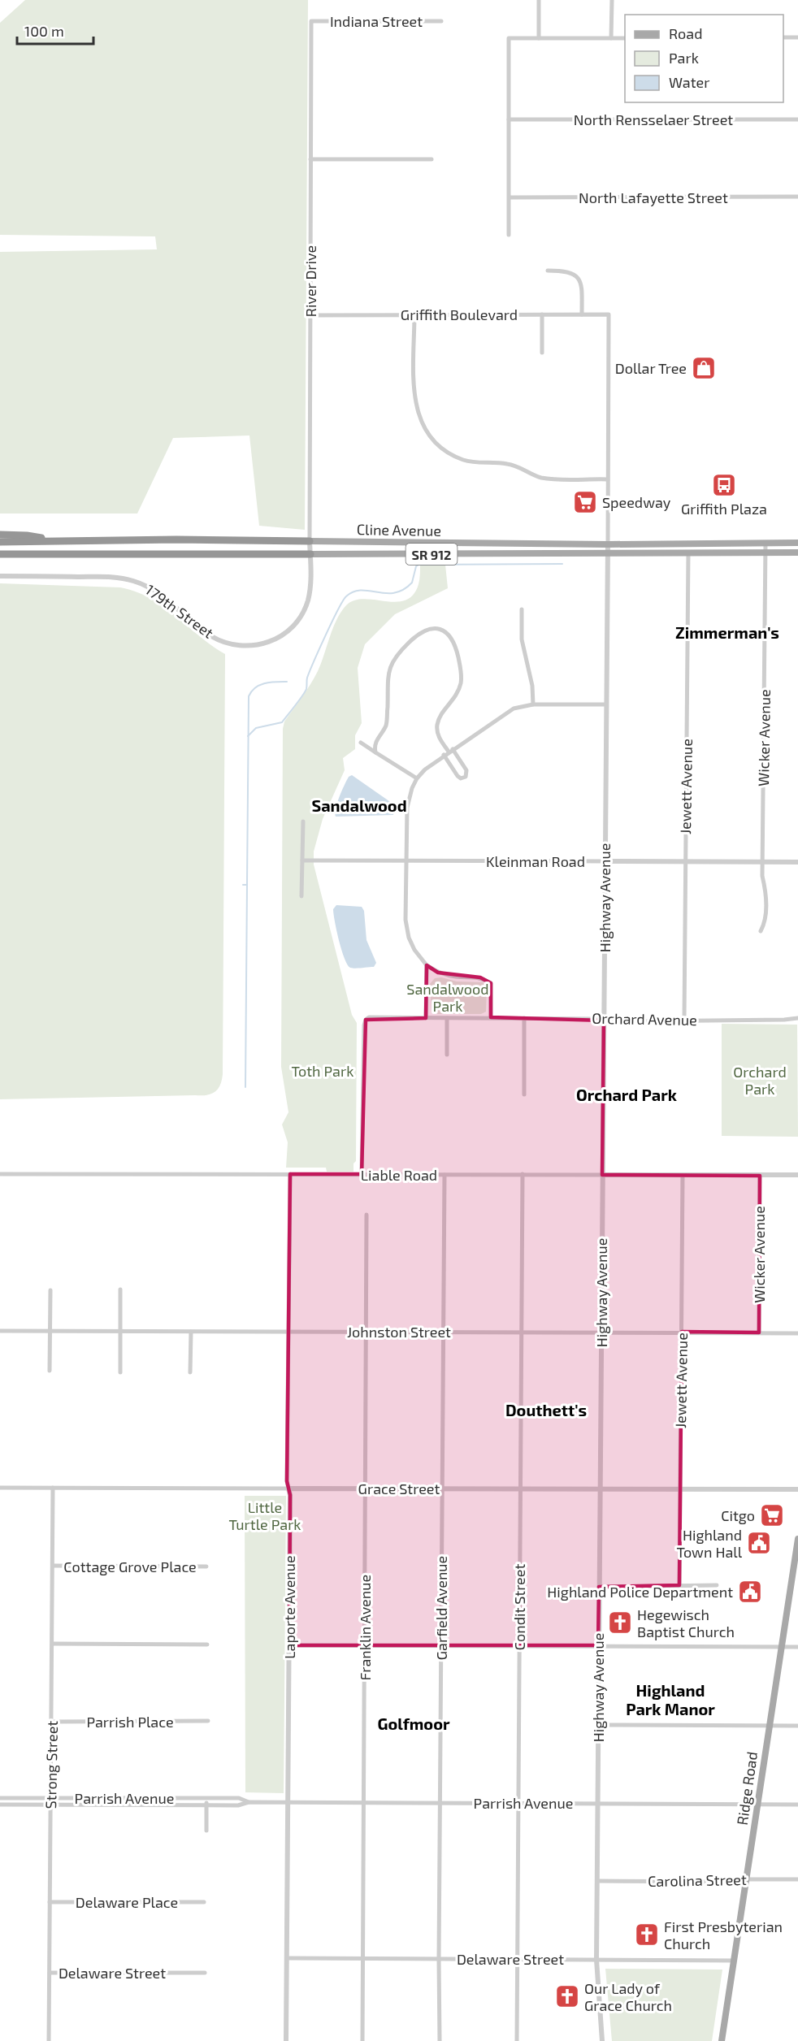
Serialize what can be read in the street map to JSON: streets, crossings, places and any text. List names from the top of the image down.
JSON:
{
  "streets": {
    "highway": ["Cline Avenue", "SR 912"],
    "main road": ["Ridge Road"],
    "street": [
      "Indiana Street",
      "North Rensselaer Street",
      "North Lafayette Street",
      "River Drive",
      "Griffith Boulevard",
      "179th Street",
      "Wicker Avenue",
      "Jewett Avenue",
      "Kleinman Road",
      "Highway Avenue",
      "Orchard Avenue",
      "Liable Road",
      "Johnston Street",
      "Grace Street",
      "Cottage Grove Place",
      "Laporte Avenue",
      "Condit Street",
      "Garfield Avenue",
      "Franklin Avenue",
      "Parrish Place",
      "Strong Street",
      "Parrish Avenue",
      "Carolina Street",
      "Delaware Place",
      "Delaware Street"
    ]
  },
  "crossings": [
    ["Indiana Street", "River Drive"],
    ["River Drive", "Griffith Boulevard"],
    ["River Drive", "Cline Avenue"],
    ["River Drive", "179th Street"],
    ["Cline Avenue", "179th Street"],
    ["Cline Avenue", "Wicker Avenue"],
    ["Cline Avenue", "Jewett Avenue"],
    ["Cline Avenue", "Highway Avenue"],
    ["Wicker Avenue", "Kleinman Road"],
    ["Wicker Avenue", "Liable Road"],
    ["Wicker Avenue", "Johnston Street"],
    ["Jewett Avenue", "Kleinman Road"],
    ["Jewett Avenue", "Orchard Avenue"],
    ["Jewett Avenue", "Liable Road"],
    ["Jewett Avenue", "Johnston Street"],
    ["Jewett Avenue", "Grace Street"],
    ["Kleinman Road", "Highway Avenue"],
    ["Highway Avenue", "Orchard Avenue"],
    ["Highway Avenue", "Liable Road"],
    ["Highway Avenue", "Johnston Street"],
    ["Highway Avenue", "Grace Street"],
    ["Highway Avenue", "Parrish Avenue"],
    ["Highway Avenue", "Carolina Street"],
    ["Highway Avenue", "Delaware Street"],
    ["Liable Road", "Laporte Avenue"],
    ["Liable Road", "Condit Street"],
    ["Liable Road", "Garfield Avenue"],
    ["Johnston Street", "Laporte Avenue"],
    ["Johnston Street", "Condit Street"],
    ["Johnston Street", "Garfield Avenue"],
    ["Johnston Street", "Franklin Avenue"],
    ["Grace Street", "Laporte Avenue"],
    ["Grace Street", "Condit Street"],
    ["Grace Street", "Garfield Avenue"],
    ["Grace Street", "Franklin Avenue"],
    ["Grace Street", "Strong Street"],
    ["Cottage Grove Place", "Strong Street"],
    ["Laporte Avenue", "Parrish Avenue"],
    ["Laporte Avenue", "Delaware Street"],
    ["Condit Street", "Parrish Avenue"],
    ["Condit Street", "Delaware Street"],
    ["Garfield Avenue", "Parrish Avenue"],
    ["Garfield Avenue", "Delaware Street"],
    ["Franklin Avenue", "Parrish Avenue"],
    ["Franklin Avenue", "Delaware Street"],
    ["Parrish Place", "Strong Street"],
    ["Strong Street", "Parrish Avenue"],
    ["Strong Street", "Delaware Place"],
    ["Strong Street", "Delaware Street"],
    ["Ridge Road", "Parrish Avenue"],
    ["Ridge Road", "Carolina Street"],
    ["Ridge Road", "Delaware Street"]
  ],
  "districts": [
    "Zimmerman's",
    "Sandalwood",
    "Orchard Park",
    "Douthett's",
    "Highland Park Manor",
    "Golfmoor"
  ],
  "parks": [
    "Sandalwood Park",
    "Toth Park",
    "Orchard Park",
    "Little Turtle Park"
  ],
  "places": {
    "shop": ["Dollar Tree"],
    "bus stop": ["Griffith Plaza"],
    "supermarket": ["Speedway", "Citgo"],
    "public building": ["Highland Town Hall", "Highland Police Department"],
    "church": ["Hegewisch Baptist Church", "First Presbyterian Church", "Our Lady of Grace Church"]
  },
  "legend": ["Road", "Park", "Water"],
  "scale_bar": "100 m"
}
